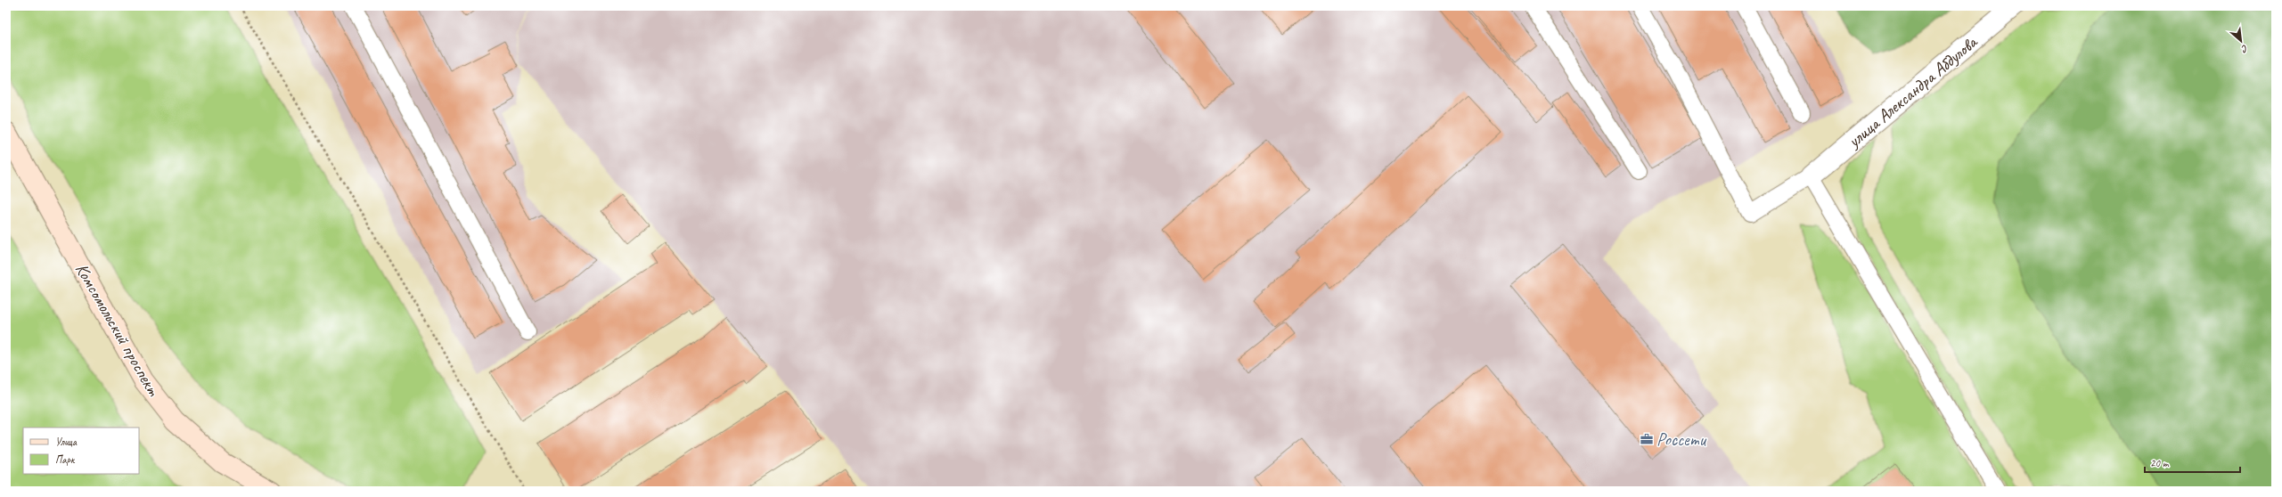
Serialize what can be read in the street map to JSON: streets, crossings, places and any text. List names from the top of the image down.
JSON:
{
  "streets": {
    "street": ["улица Александра Абдулова", "Комсомольский проспект"]
  },
  "places": {
    "office": ["Россети"]
  },
  "legend": ["Улица", "Парк"],
  "scale_bar": "20 m",
  "north": "bottom right"
}
